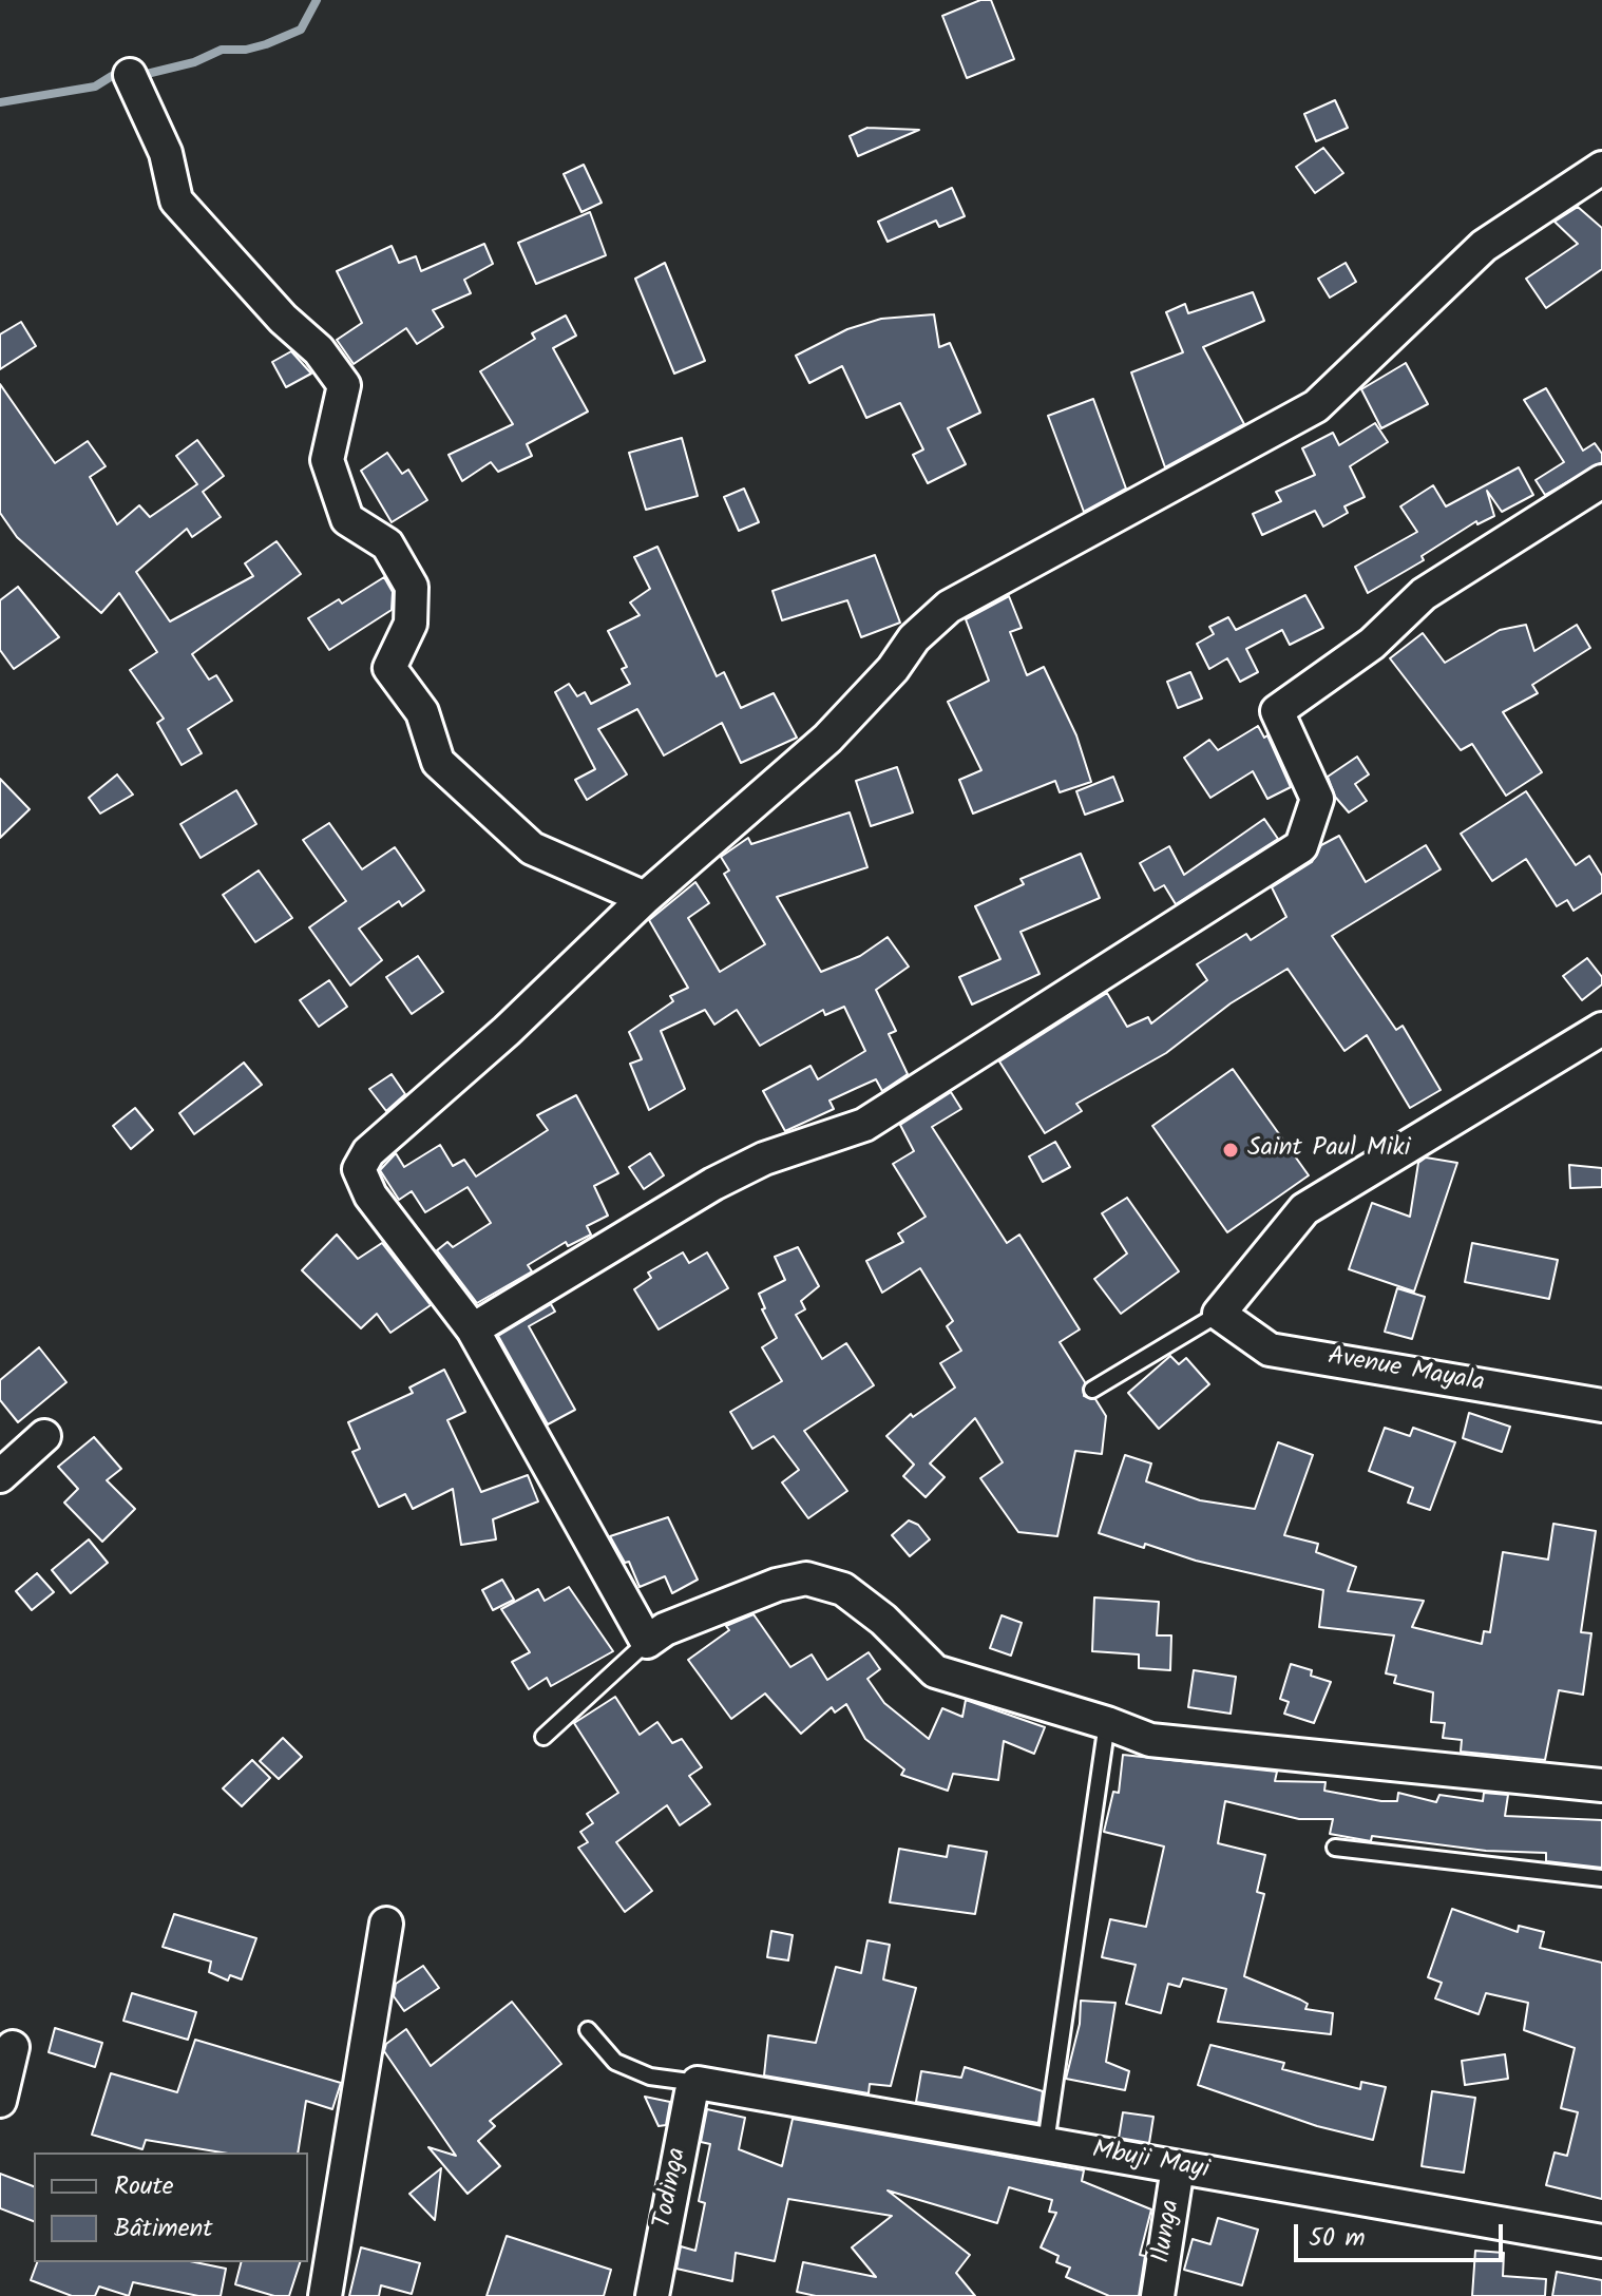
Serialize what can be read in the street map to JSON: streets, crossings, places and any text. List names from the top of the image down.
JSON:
{
  "streets": {
    "street": [
      "Avenue Mayala",
      "Mbuji Mayi",
      "Todinga",
      "Ilunga"
    ]
  },
  "crossings": [
    ["Mbuji Mayi", "Todinga"],
    ["Mbuji Mayi", "Ilunga"]
  ],
  "places": ["Saint Paul Miki"],
  "legend": ["Route", "Bâtiment"],
  "scale_bar": "50 m"
}
